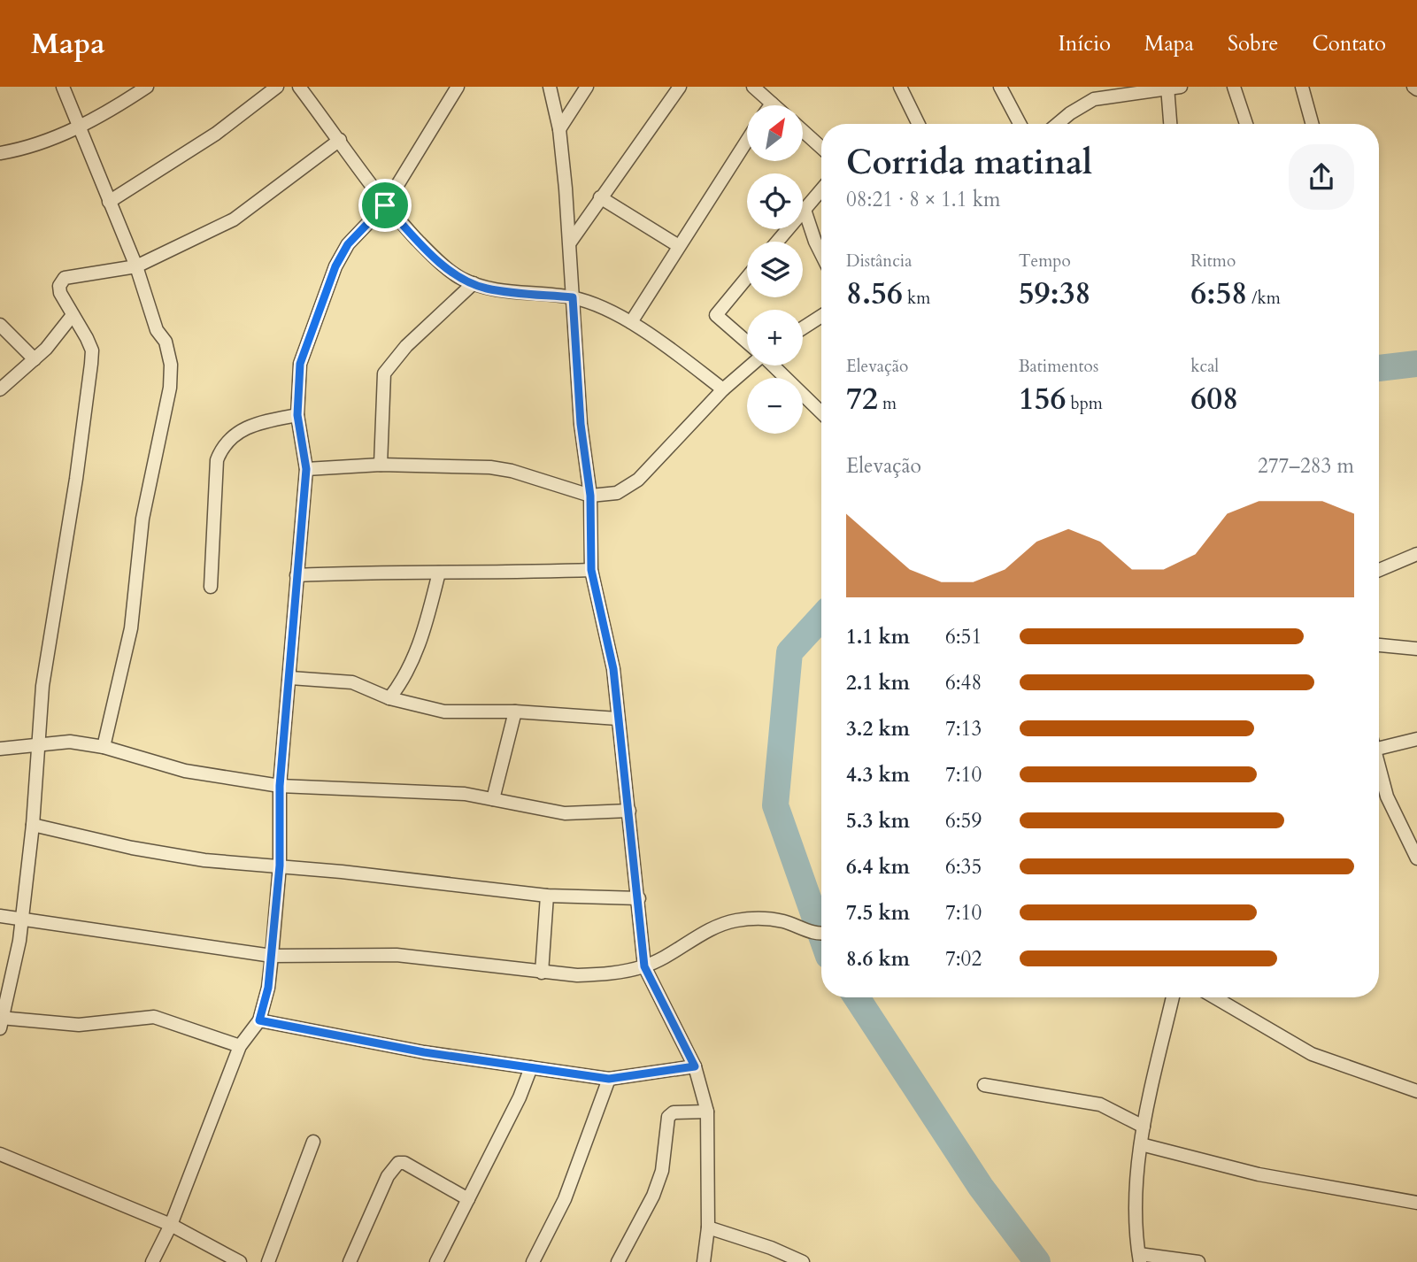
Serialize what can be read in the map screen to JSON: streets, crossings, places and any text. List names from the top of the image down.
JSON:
{
  "north": "top right",
  "page": {
    "header": "Mapa",
    "nav": [
      "Início",
      "Mapa",
      "Sobre",
      "Contato"
    ],
    "map_buttons": ["+", "−"],
    "heading": ["Corrida matinal", "08:21 · 8 × 1.1 km"],
    "stats": [
      ["Distância", "8.56 km"],
      ["Tempo", "59:38"],
      ["Ritmo", "6:58 /km"],
      ["Elevação", "72 m"],
      ["Batimentos", "156 bpm"],
      ["kcal", "608"]
    ],
    "chart": ["Elevação", "277–283 m"],
    "list": [
      {
        "name": "1.1 km",
        "note": "6:51"
      },
      {
        "name": "2.1 km",
        "note": "6:48"
      },
      {
        "name": "3.2 km",
        "note": "7:13"
      },
      {
        "name": "4.3 km",
        "note": "7:10"
      },
      {
        "name": "5.3 km",
        "note": "6:59"
      },
      {
        "name": "6.4 km",
        "note": "6:35"
      },
      {
        "name": "7.5 km",
        "note": "7:10"
      },
      {
        "name": "8.6 km",
        "note": "7:02"
      }
    ]
  }
}
